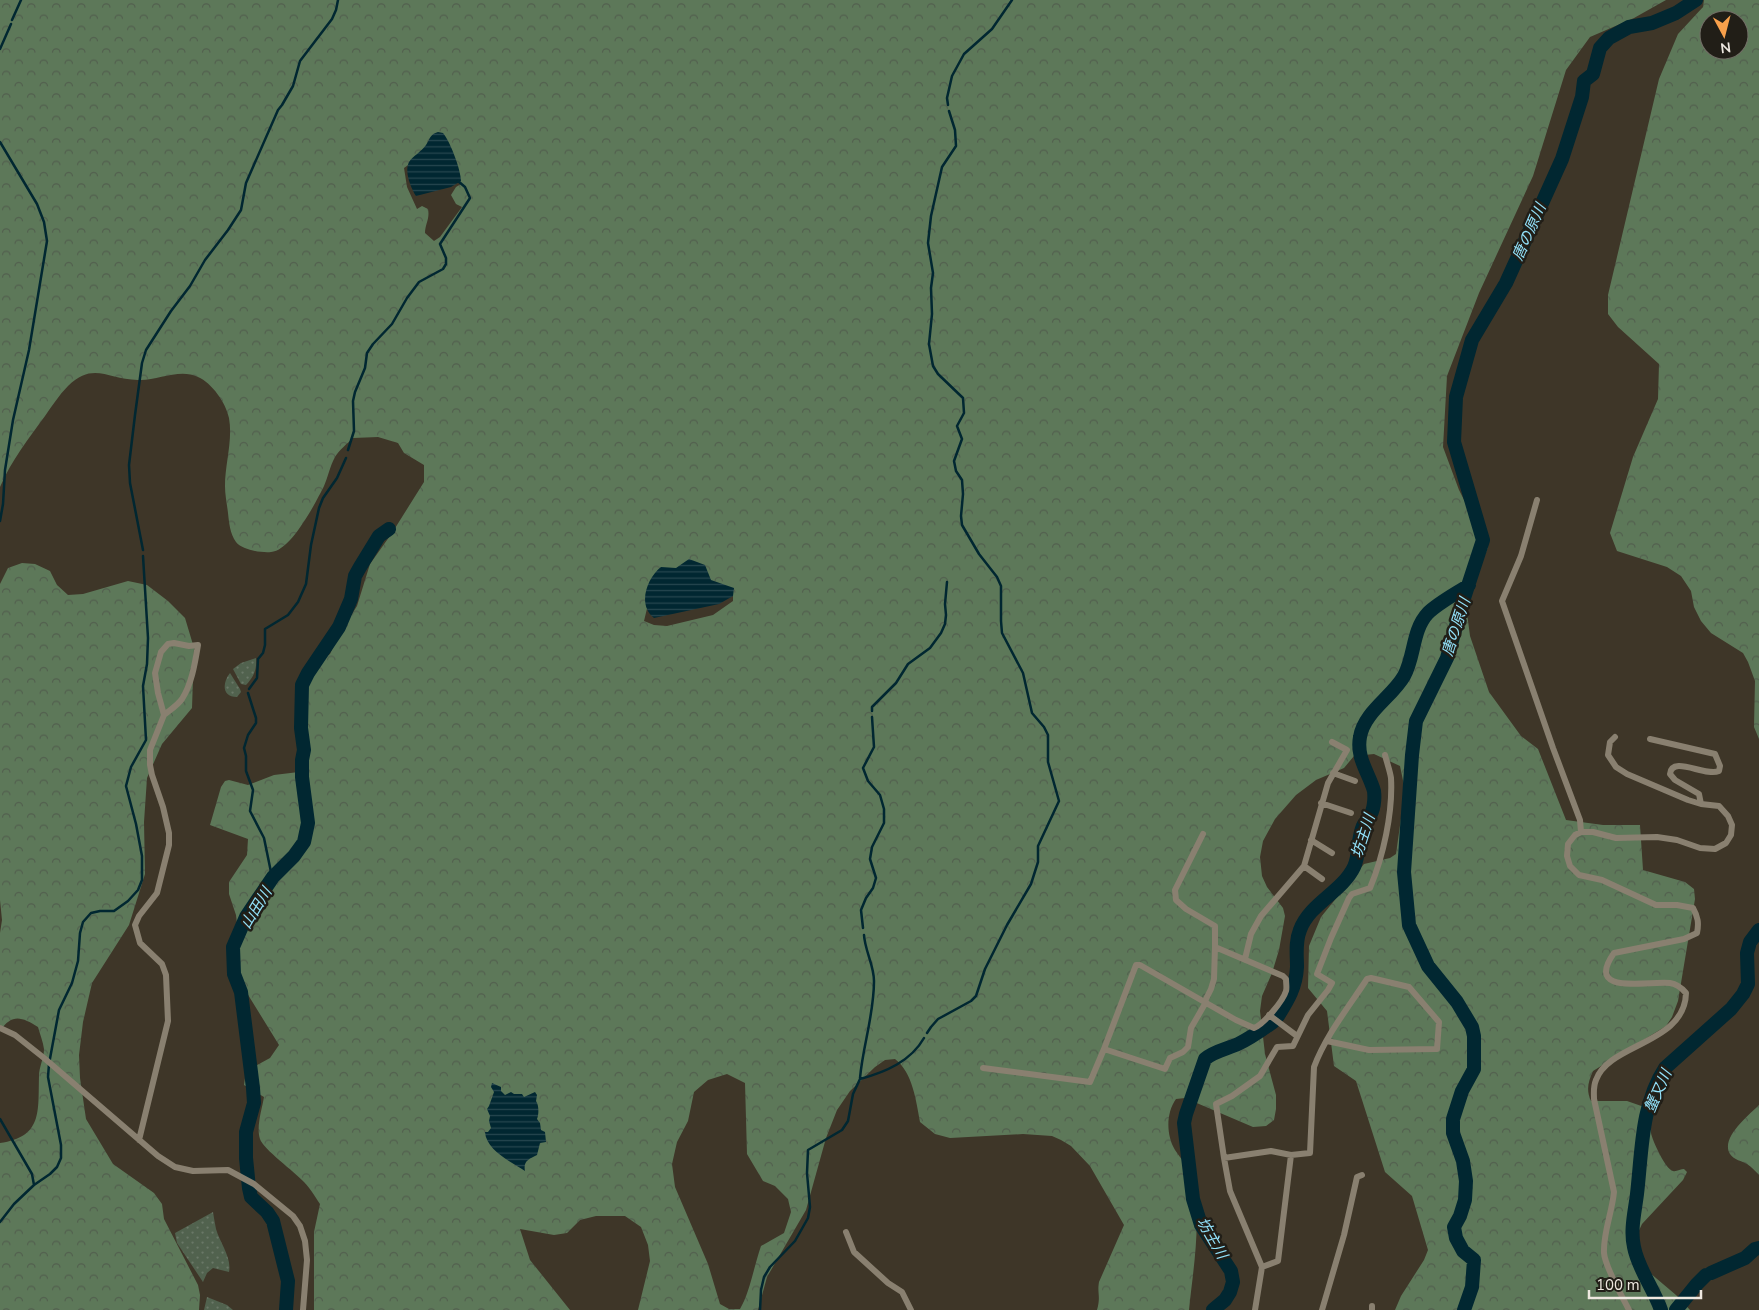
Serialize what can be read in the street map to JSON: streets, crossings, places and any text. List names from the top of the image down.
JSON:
{
  "water": [
    "唐の原川",
    "坊主川",
    "山田川",
    "蟹又川"
  ],
  "scale_bar": "100 m",
  "north": "bottom"
}
